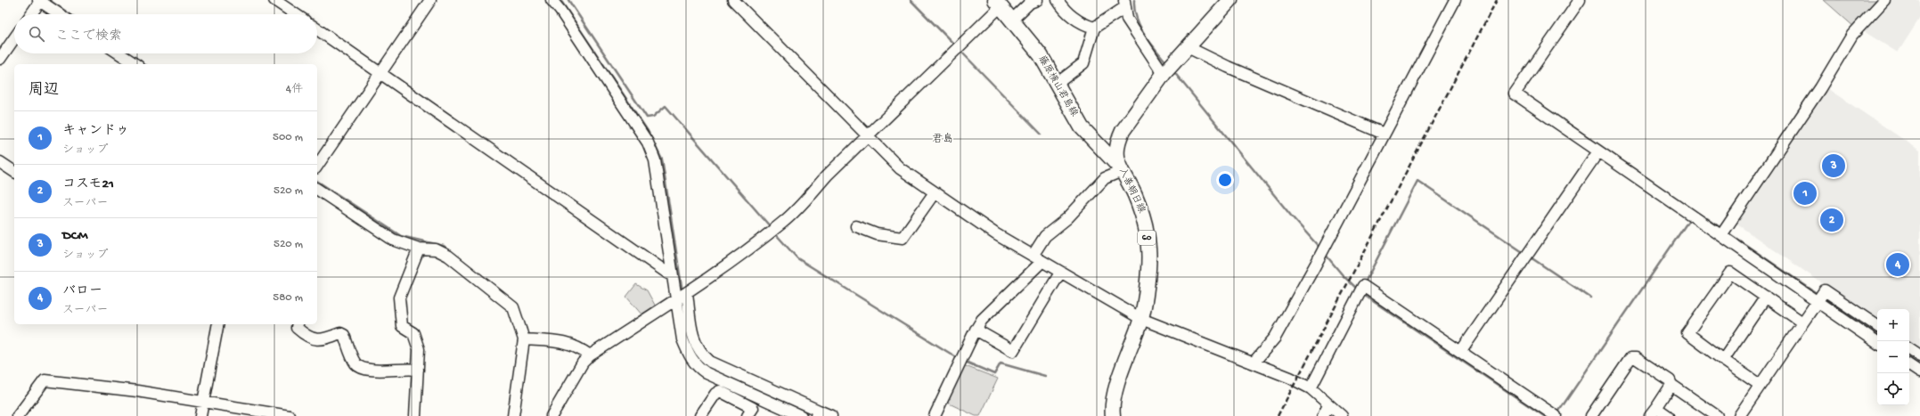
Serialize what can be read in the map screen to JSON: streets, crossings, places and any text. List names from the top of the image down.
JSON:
{
  "streets": {
    "main road": ["藤原横山君島線", "入善朝日線", "60"]
  },
  "crossings": [
    ["藤原横山君島線", "入善朝日線"]
  ],
  "districts": ["君島"],
  "page": {
    "search": "ここで検索",
    "heading": ["周辺", "4件"],
    "list": [
      {
        "mark": "1",
        "name": "キャンドゥ",
        "note": "ショップ",
        "value": "500 m"
      },
      {
        "mark": "2",
        "name": "コスモ21",
        "note": "スーパー",
        "value": "520 m"
      },
      {
        "mark": "3",
        "name": "DCM",
        "note": "ショップ",
        "value": "520 m"
      },
      {
        "mark": "4",
        "name": "バロー",
        "note": "スーパー",
        "value": "580 m"
      }
    ],
    "pins": [
      "3",
      "1",
      "2",
      "4"
    ],
    "map_buttons": ["+", "−"]
  }
}
